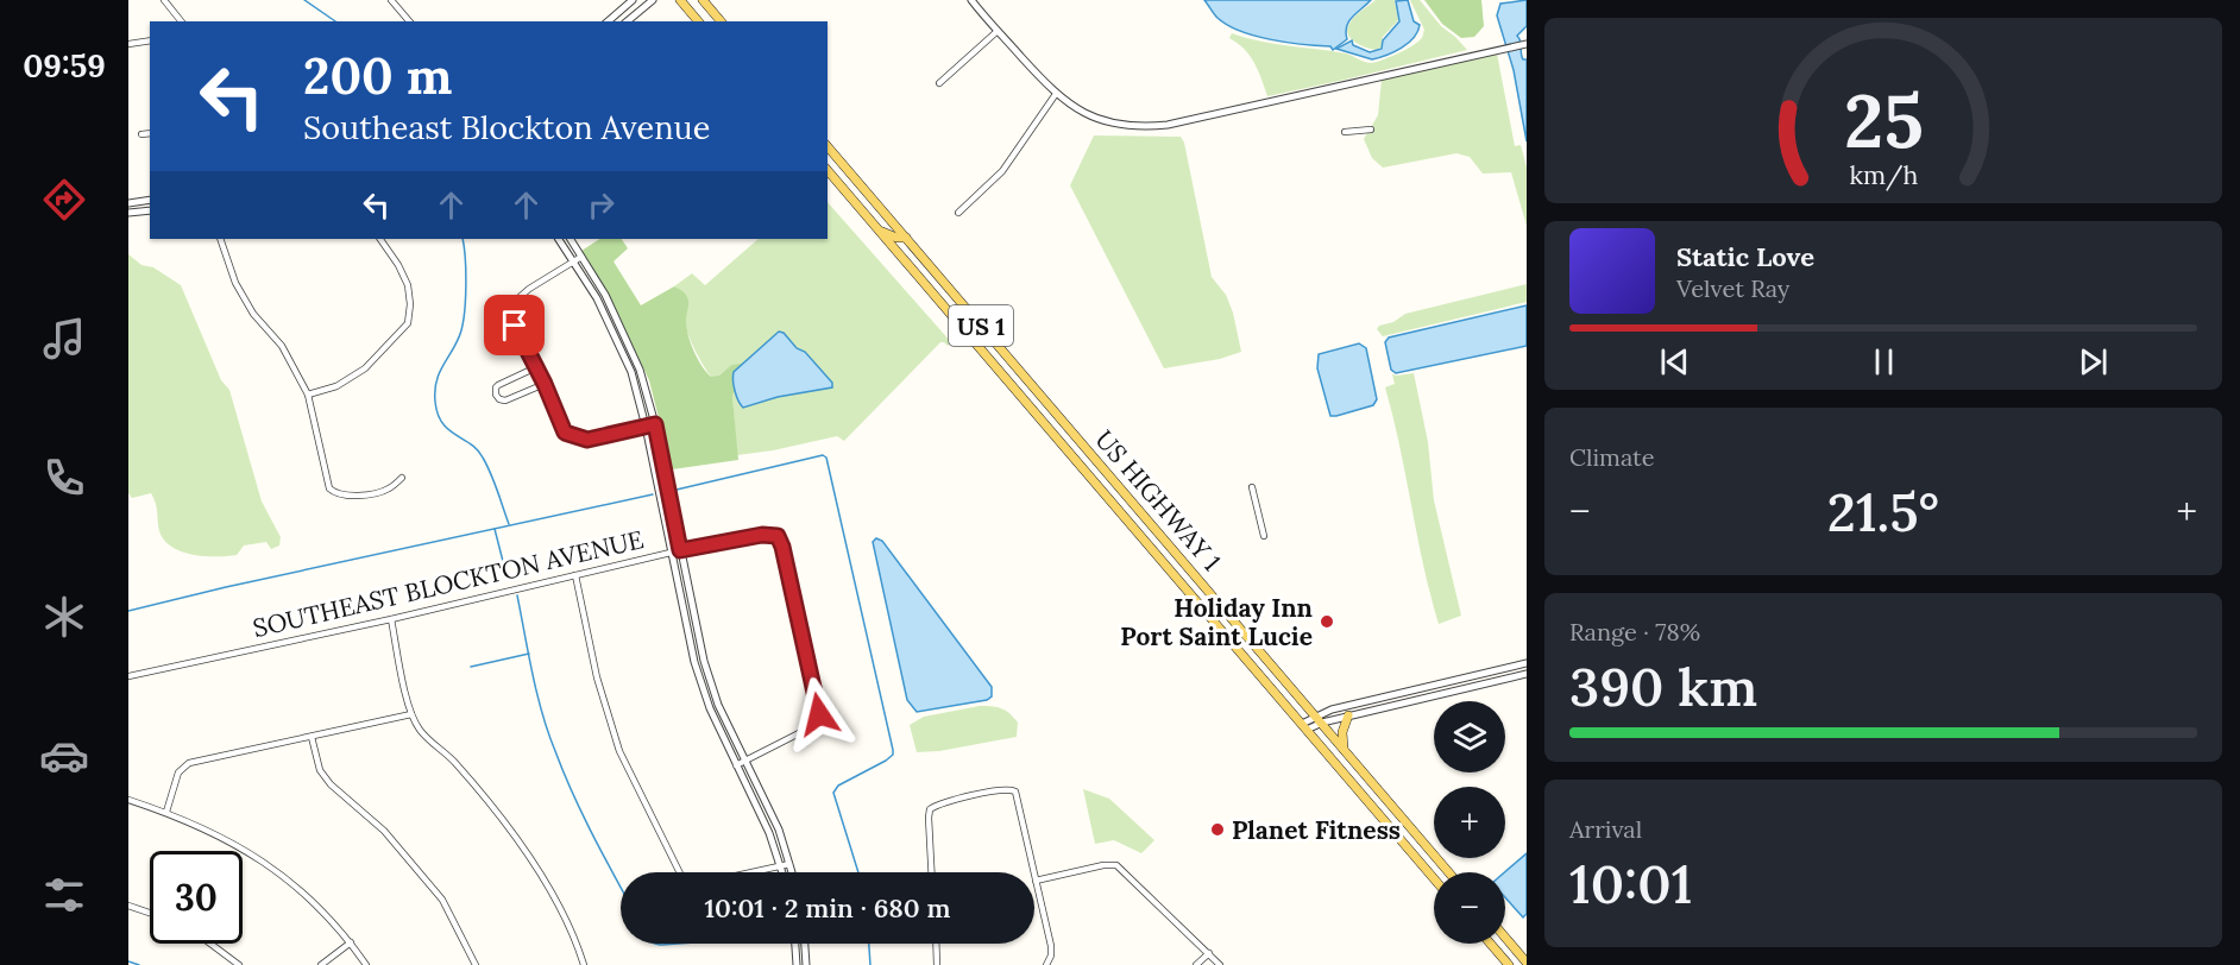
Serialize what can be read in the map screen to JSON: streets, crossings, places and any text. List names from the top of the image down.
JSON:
{
  "streets": {
    "main road": ["US 1", "US HIGHWAY 1"],
    "street": ["SOUTHEAST BLOCKTON AVENUE"]
  },
  "places": ["Holiday Inn Port Saint Lucie", "Planet Fitness"],
  "page": {
    "tabs": "09:59",
    "turn": ["200 m", "Southeast Blockton Avenue"],
    "song": ["Static Love", "Velvet Ray"],
    "tile": [
      "Climate",
      ["Range · 78%", "390 km"],
      ["Arrival", "10:01"]
    ],
    "heat": ["−", "21.5°", "+"],
    "map_buttons": ["+", "−"],
    "limit": "30",
    "trip": "10:01 · 2 min · 680 m",
    "gauge": ["25", "km/h"]
  }
}
